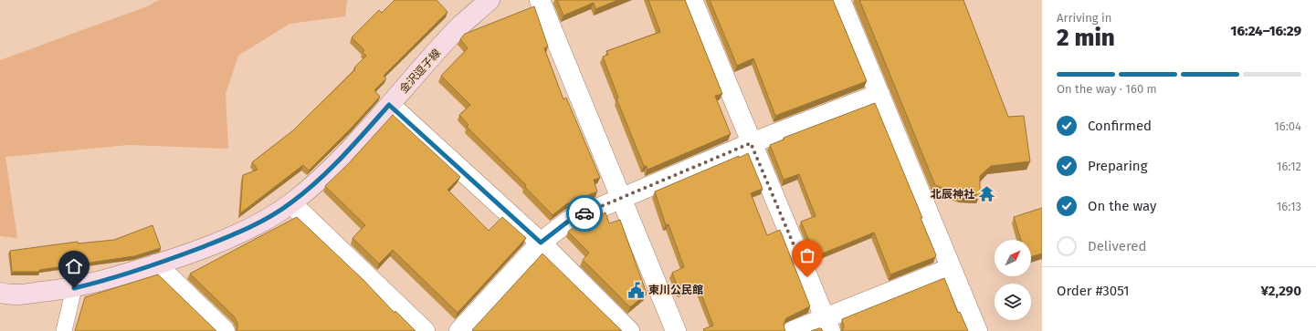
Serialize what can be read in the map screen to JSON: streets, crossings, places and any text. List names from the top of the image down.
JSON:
{
  "streets": {
    "main road": ["金沢逗子線"]
  },
  "places": {
    "temple": ["北辰神社"],
    "public building": ["東川公民館"]
  },
  "north": "top right",
  "page": {
    "heading": ["2 min", "Arriving in", "16:24–16:29"],
    "panel": ["Order #3051", "¥2,290"],
    "bar": "On the way · 160 m",
    "list": [
      ["Confirmed", "16:04"],
      ["Preparing", "16:12"],
      ["On the way", "16:13"],
      "Delivered"
    ]
  }
}
